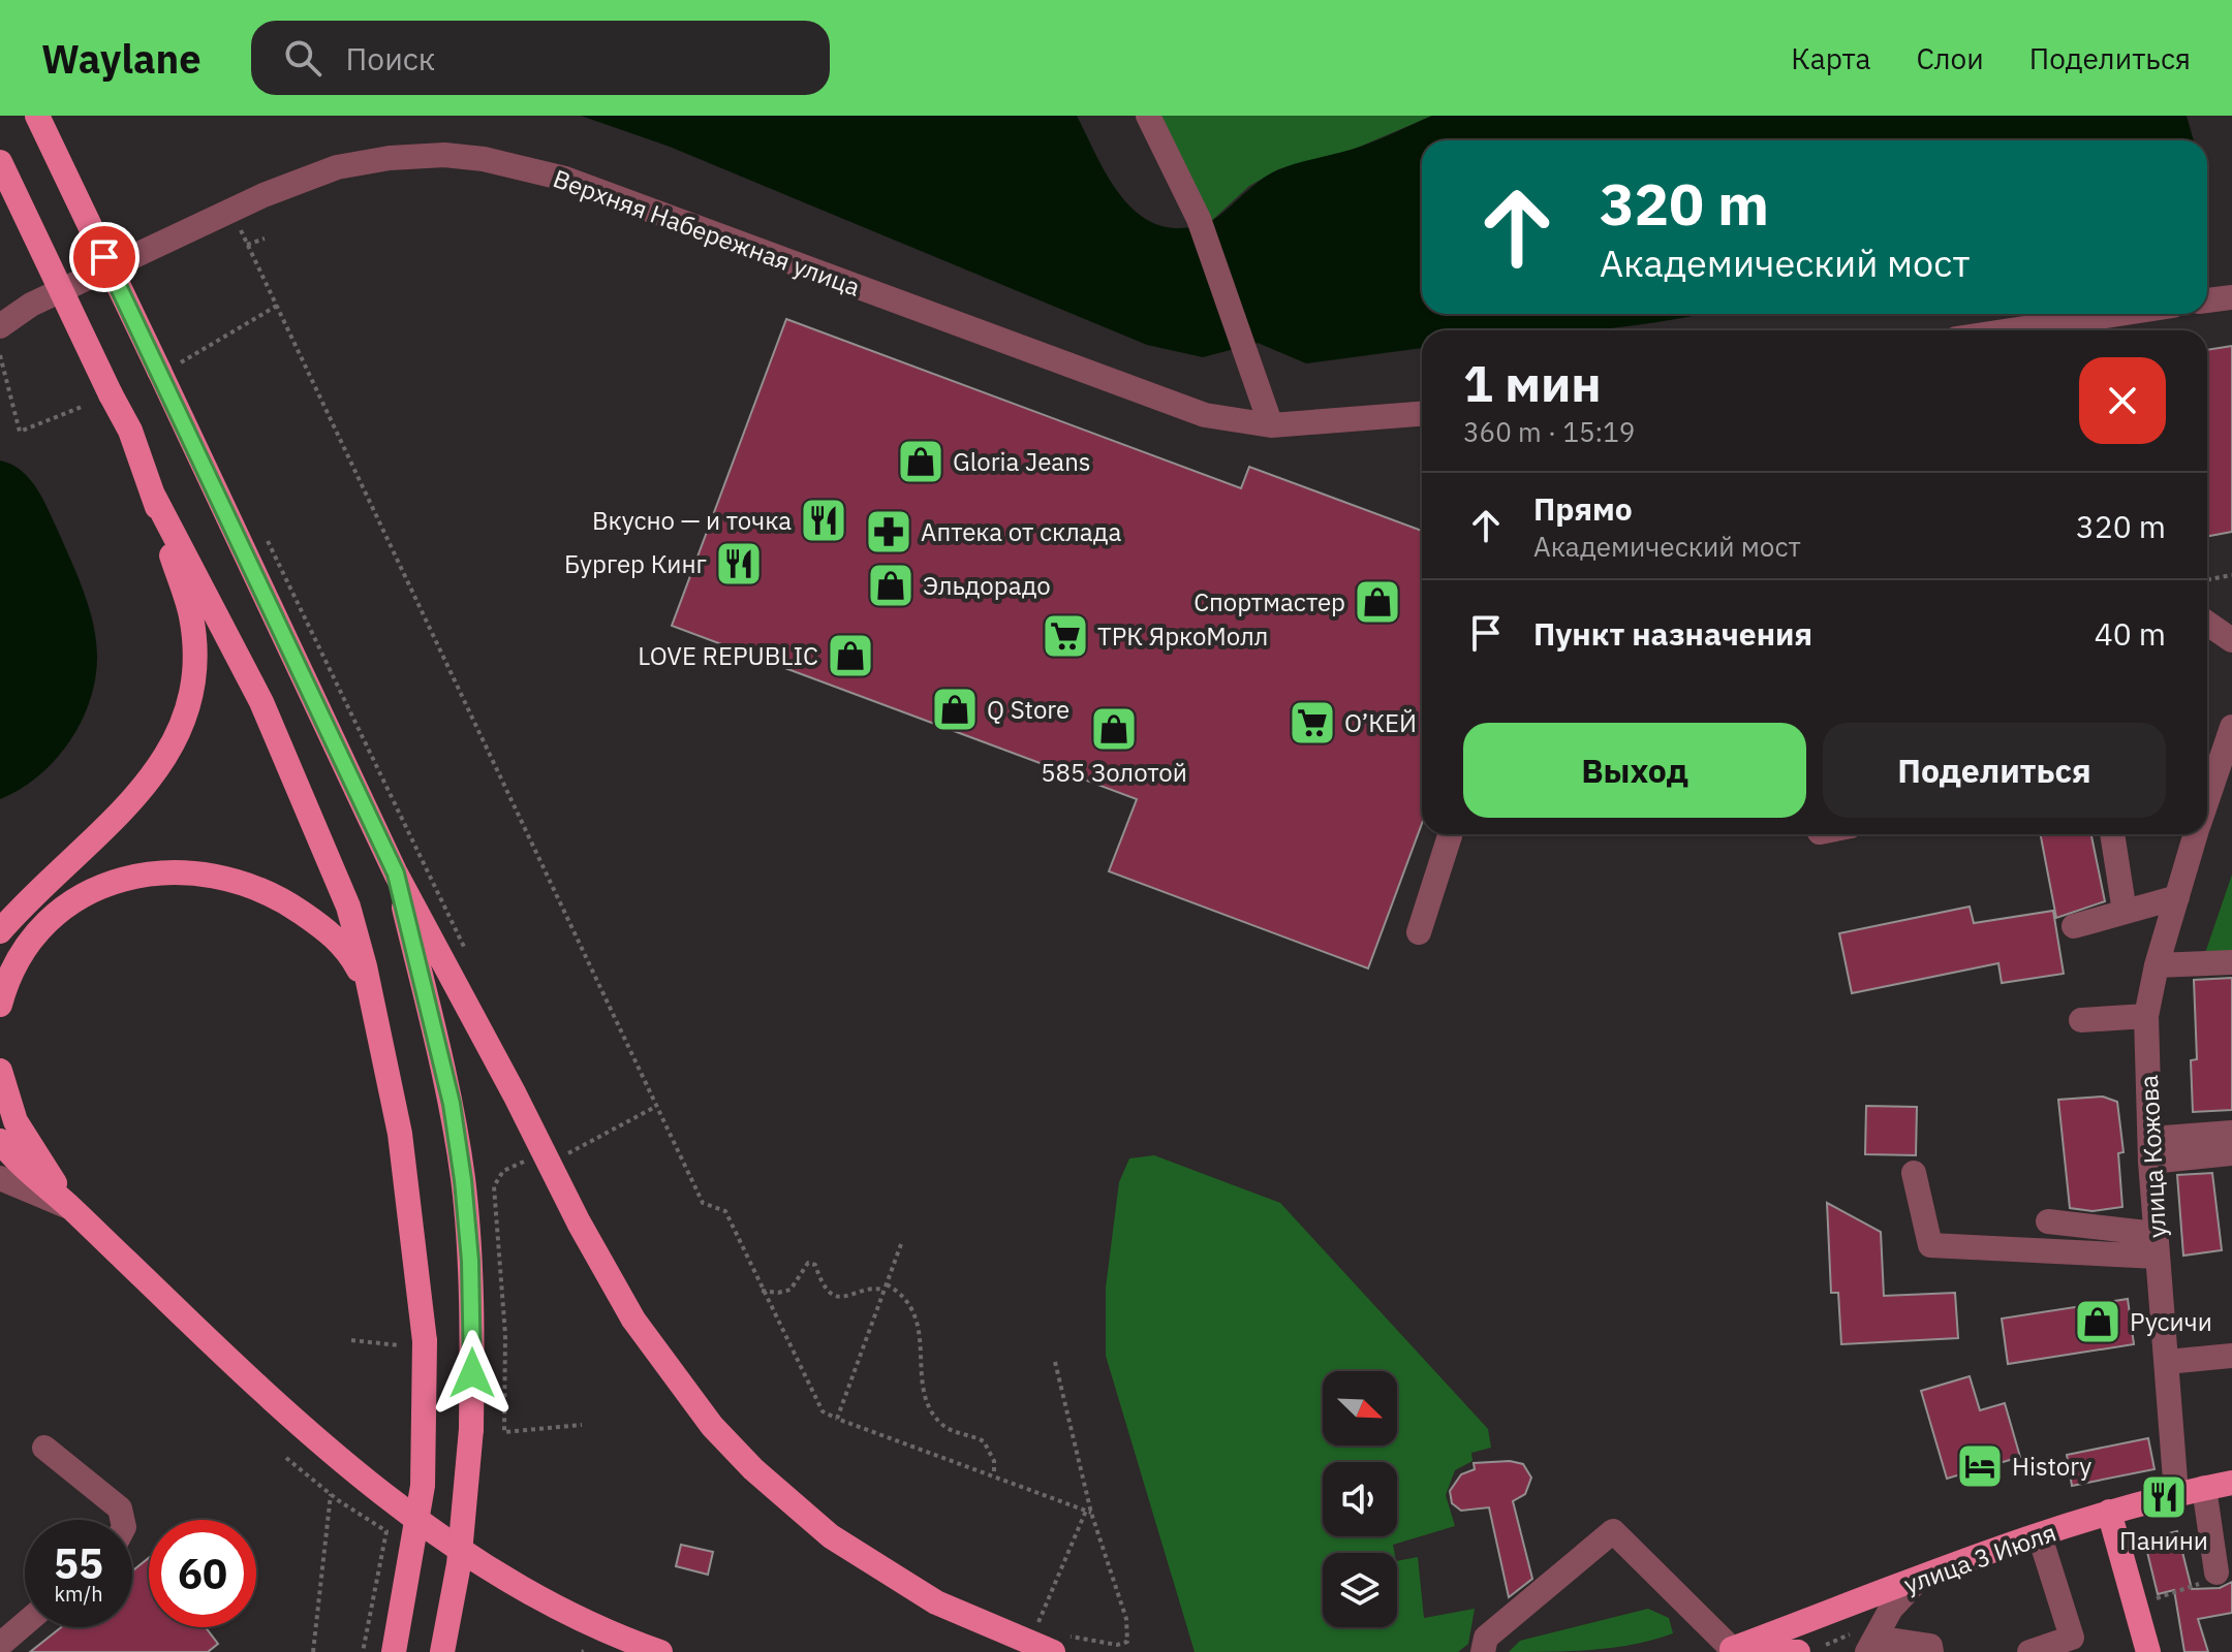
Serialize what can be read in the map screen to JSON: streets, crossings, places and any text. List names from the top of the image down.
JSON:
{
  "streets": {
    "main road": ["улица 3 Июля"],
    "street": ["Верхняя Набережная улица", "улица Кожова"]
  },
  "crossings": [
    ["улица Кожова", "улица 3 Июля"]
  ],
  "places": {
    "shop": [
      "Gloria Jeans",
      "Эльдорадо",
      "Спортмастер",
      "LOVE REPUBLIC",
      "Q Store",
      "585 Золотой",
      "Русичи"
    ],
    "restaurant": ["Вкусно — и точка", "Бургер Кинг", "Панини"],
    "pharmacy": ["Аптека от склада"],
    "supermarket": ["ТРК ЯркоМолл", "О’КЕЙ"],
    "hotel": ["History"]
  },
  "north": "bottom right",
  "page": {
    "header": "Waylane",
    "search": "Поиск",
    "nav": ["Карта", "Слои", "Поделиться"],
    "turn": ["320 m", "Академический мост"],
    "heading": ["1 мин", "360 m · 15:19"],
    "list": [
      {
        "name": "Прямо",
        "note": "Академический мост",
        "value": "320 m"
      },
      {
        "name": "Пункт назначения",
        "value": "40 m"
      }
    ],
    "buttons": ["Выход", "Поделиться"],
    "speed": "55 km/h",
    "limit": "60"
  }
}
